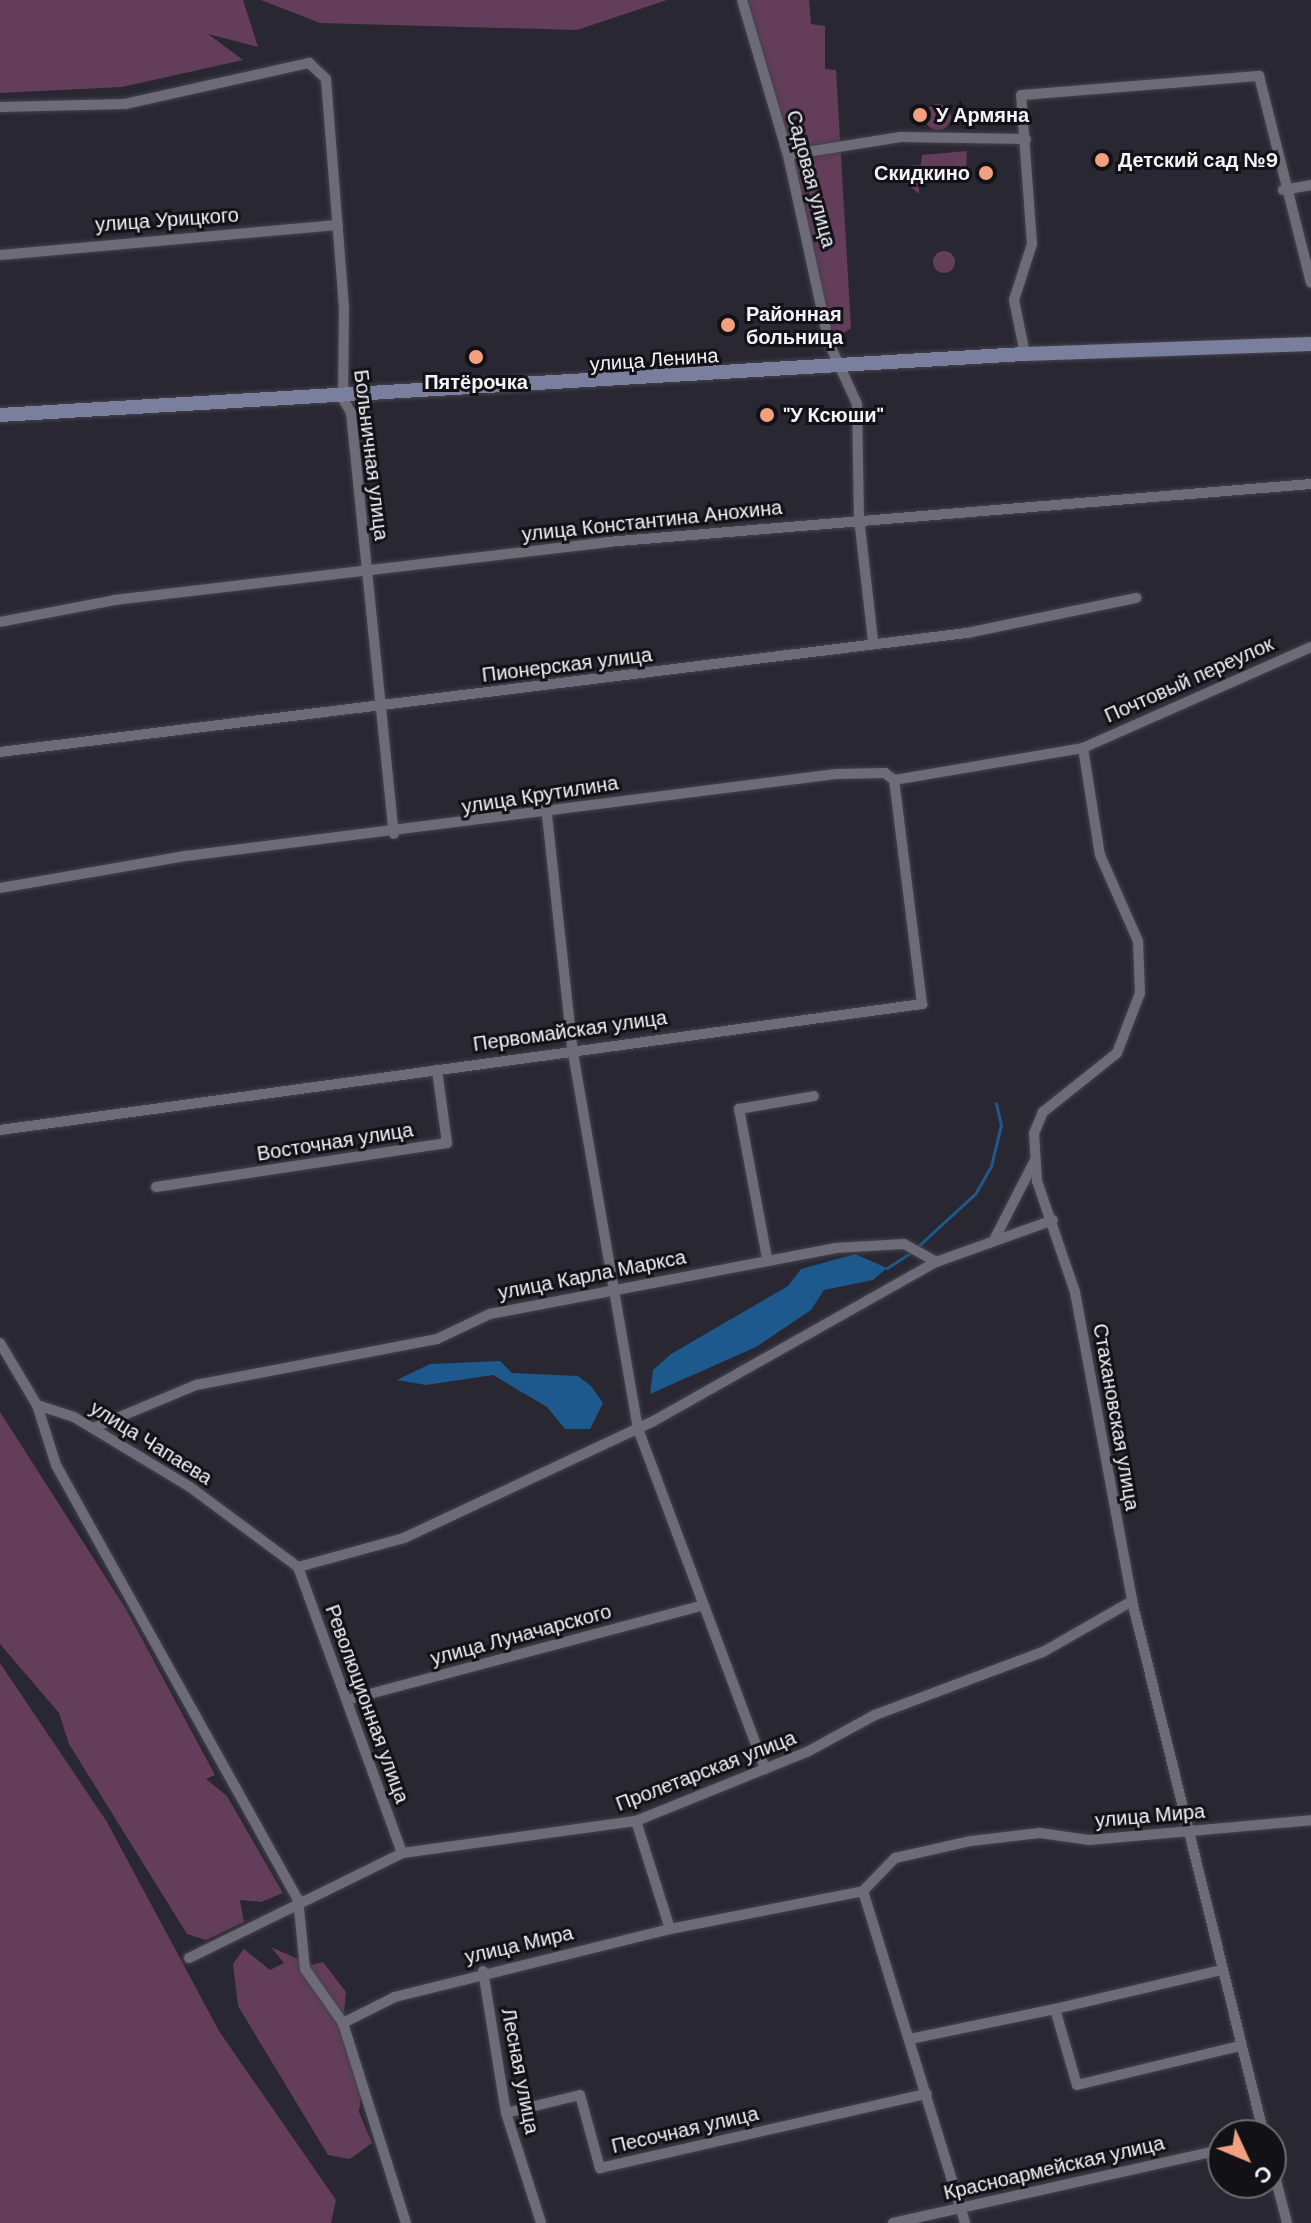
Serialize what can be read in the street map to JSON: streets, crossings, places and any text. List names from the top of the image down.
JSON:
{
  "streets": {
    "main road": ["улица Ленина"],
    "street": [
      "Садовая улица",
      "улица Урицкого",
      "Больничная улица",
      "улица Константина Анохина",
      "Пионерская улица",
      "Почтовый переулок",
      "улица Крутилина",
      "Первомайская улица",
      "Восточная улица",
      "улица Карла Маркса",
      "Стахановская улица",
      "улица Чапаева",
      "улица Луначарского",
      "Революционная улица",
      "Пролетарская улица",
      "улица Мира",
      "Лесная улица",
      "Песочная улица",
      "Красноармейская улица"
    ]
  },
  "crossings": [
    ["Садовая улица", "улица Ленина"],
    ["Садовая улица", "улица Константина Анохина"],
    ["Садовая улица", "Пионерская улица"],
    ["улица Урицкого", "Больничная улица"],
    ["улица Ленина", "Больничная улица"],
    ["Больничная улица", "улица Константина Анохина"],
    ["Больничная улица", "Пионерская улица"],
    ["Больничная улица", "улица Крутилина"],
    ["Почтовый переулок", "улица Крутилина"],
    ["Почтовый переулок", "Стахановская улица"],
    ["улица Крутилина", "Первомайская улица"],
    ["улица Крутилина", "Стахановская улица"],
    ["Первомайская улица", "Восточная улица"],
    ["улица Карла Маркса", "улица Чапаева"],
    ["Стахановская улица", "Пролетарская улица"],
    ["Стахановская улица", "улица Мира"],
    ["улица Чапаева", "Революционная улица"],
    ["улица Луначарского", "Революционная улица"],
    ["Революционная улица", "Пролетарская улица"],
    ["улица Мира", "Лесная улица"],
    ["Лесная улица", "Песочная улица"]
  ],
  "places": [
    "У Армяна",
    "Детский сад №9",
    "Скидкино",
    "Районная больница",
    "Пятёрочка",
    "\"У Ксюши\""
  ],
  "north": "bottom right"
}
